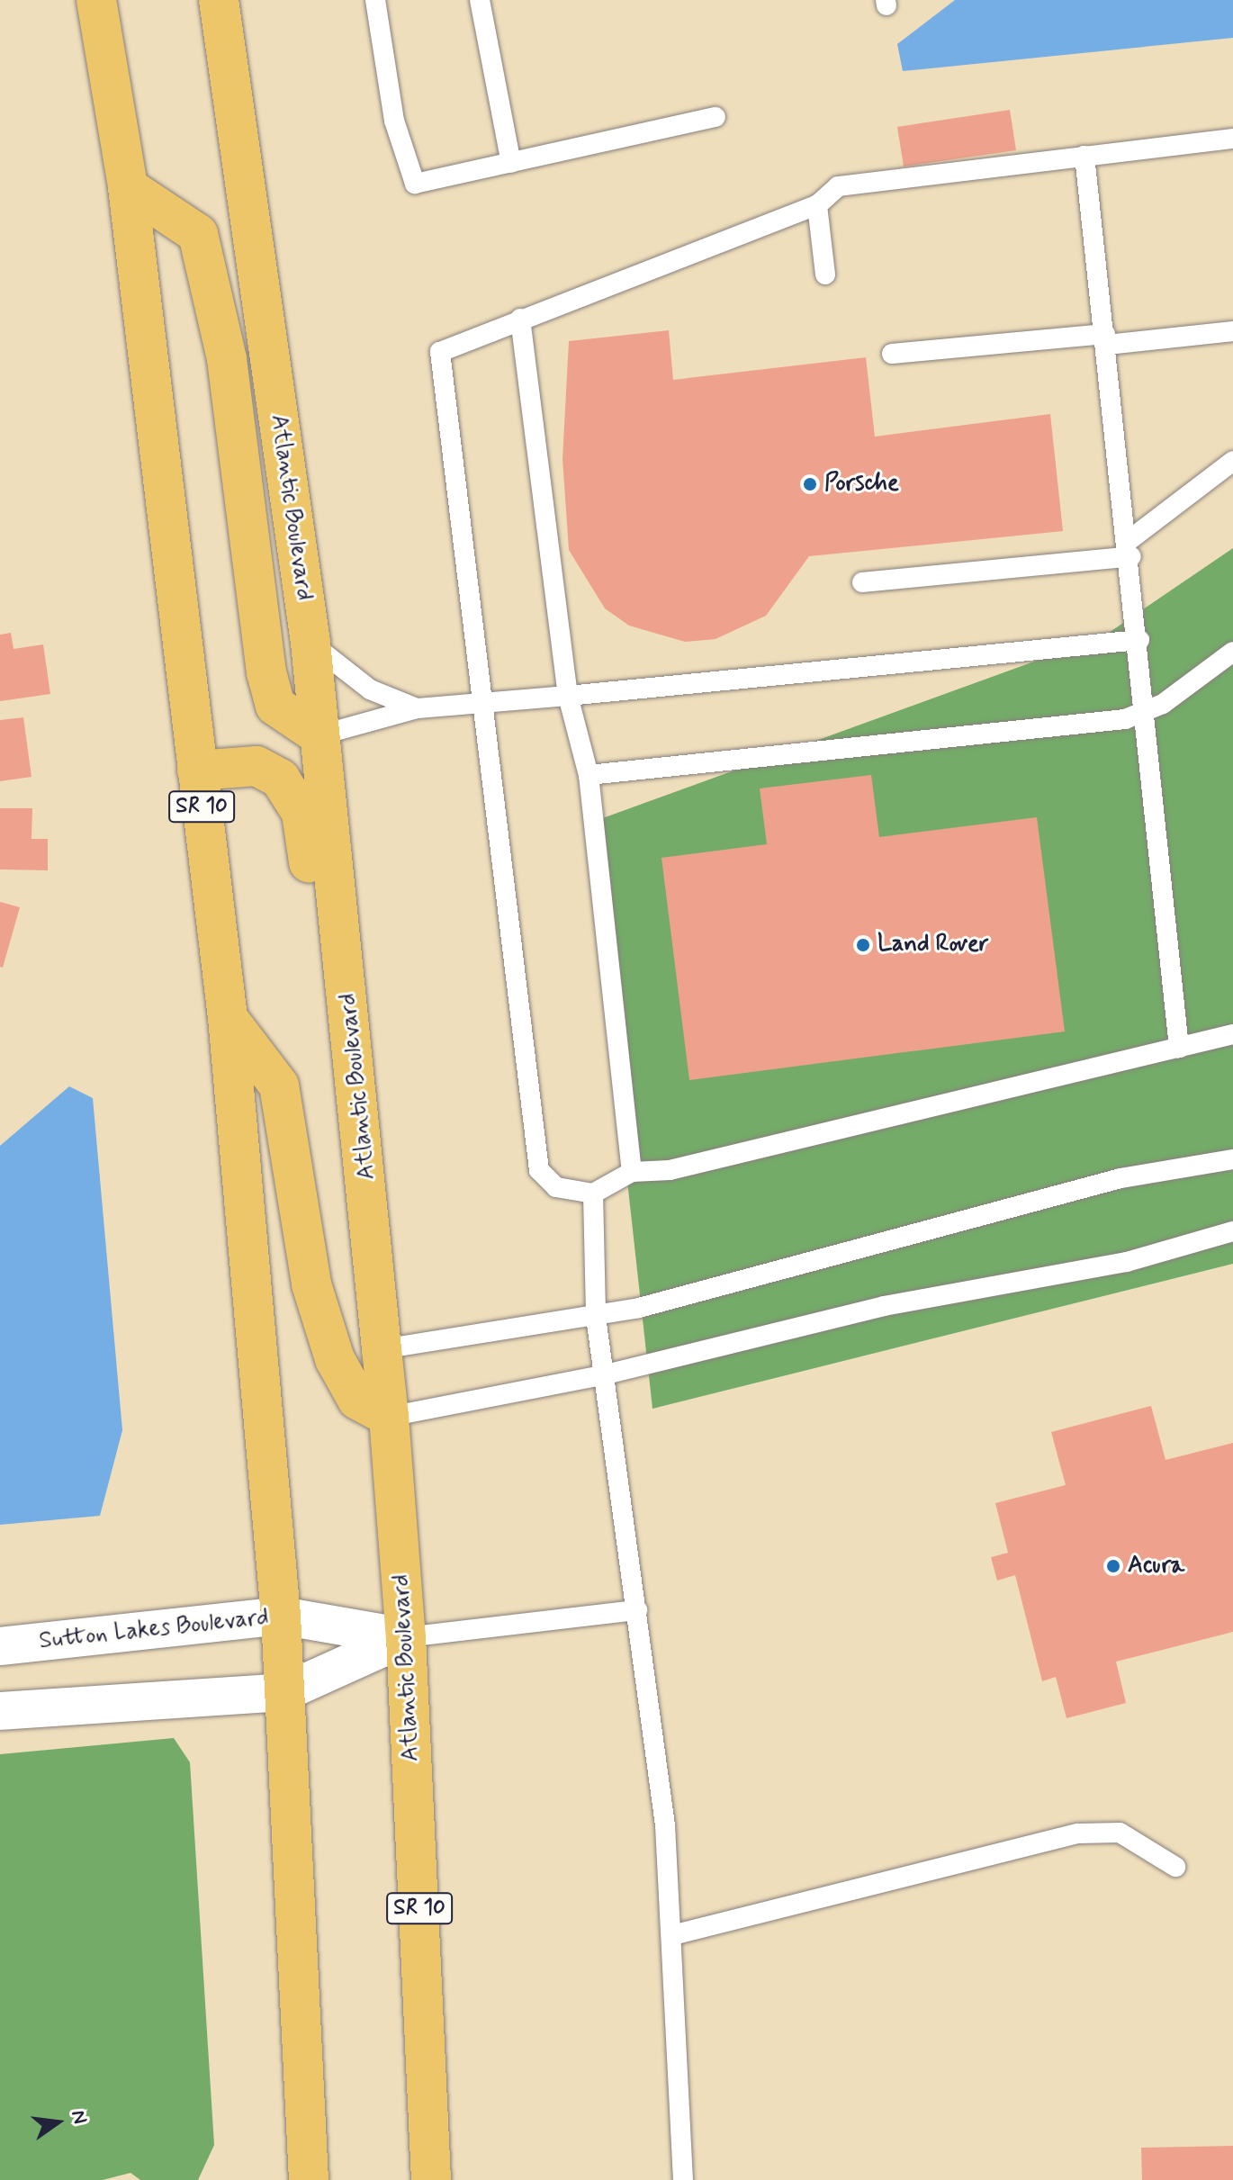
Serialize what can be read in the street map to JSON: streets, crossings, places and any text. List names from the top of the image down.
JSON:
{
  "streets": {
    "main road": ["Atlantic Boulevard", "SR 10"],
    "street": ["Sutton Lakes Boulevard"]
  },
  "crossings": [
    ["Atlantic Boulevard", "Sutton Lakes Boulevard"],
    ["SR 10", "Sutton Lakes Boulevard"]
  ],
  "places": ["Porsche", "Land Rover", "Acura"],
  "north": "right"
}
